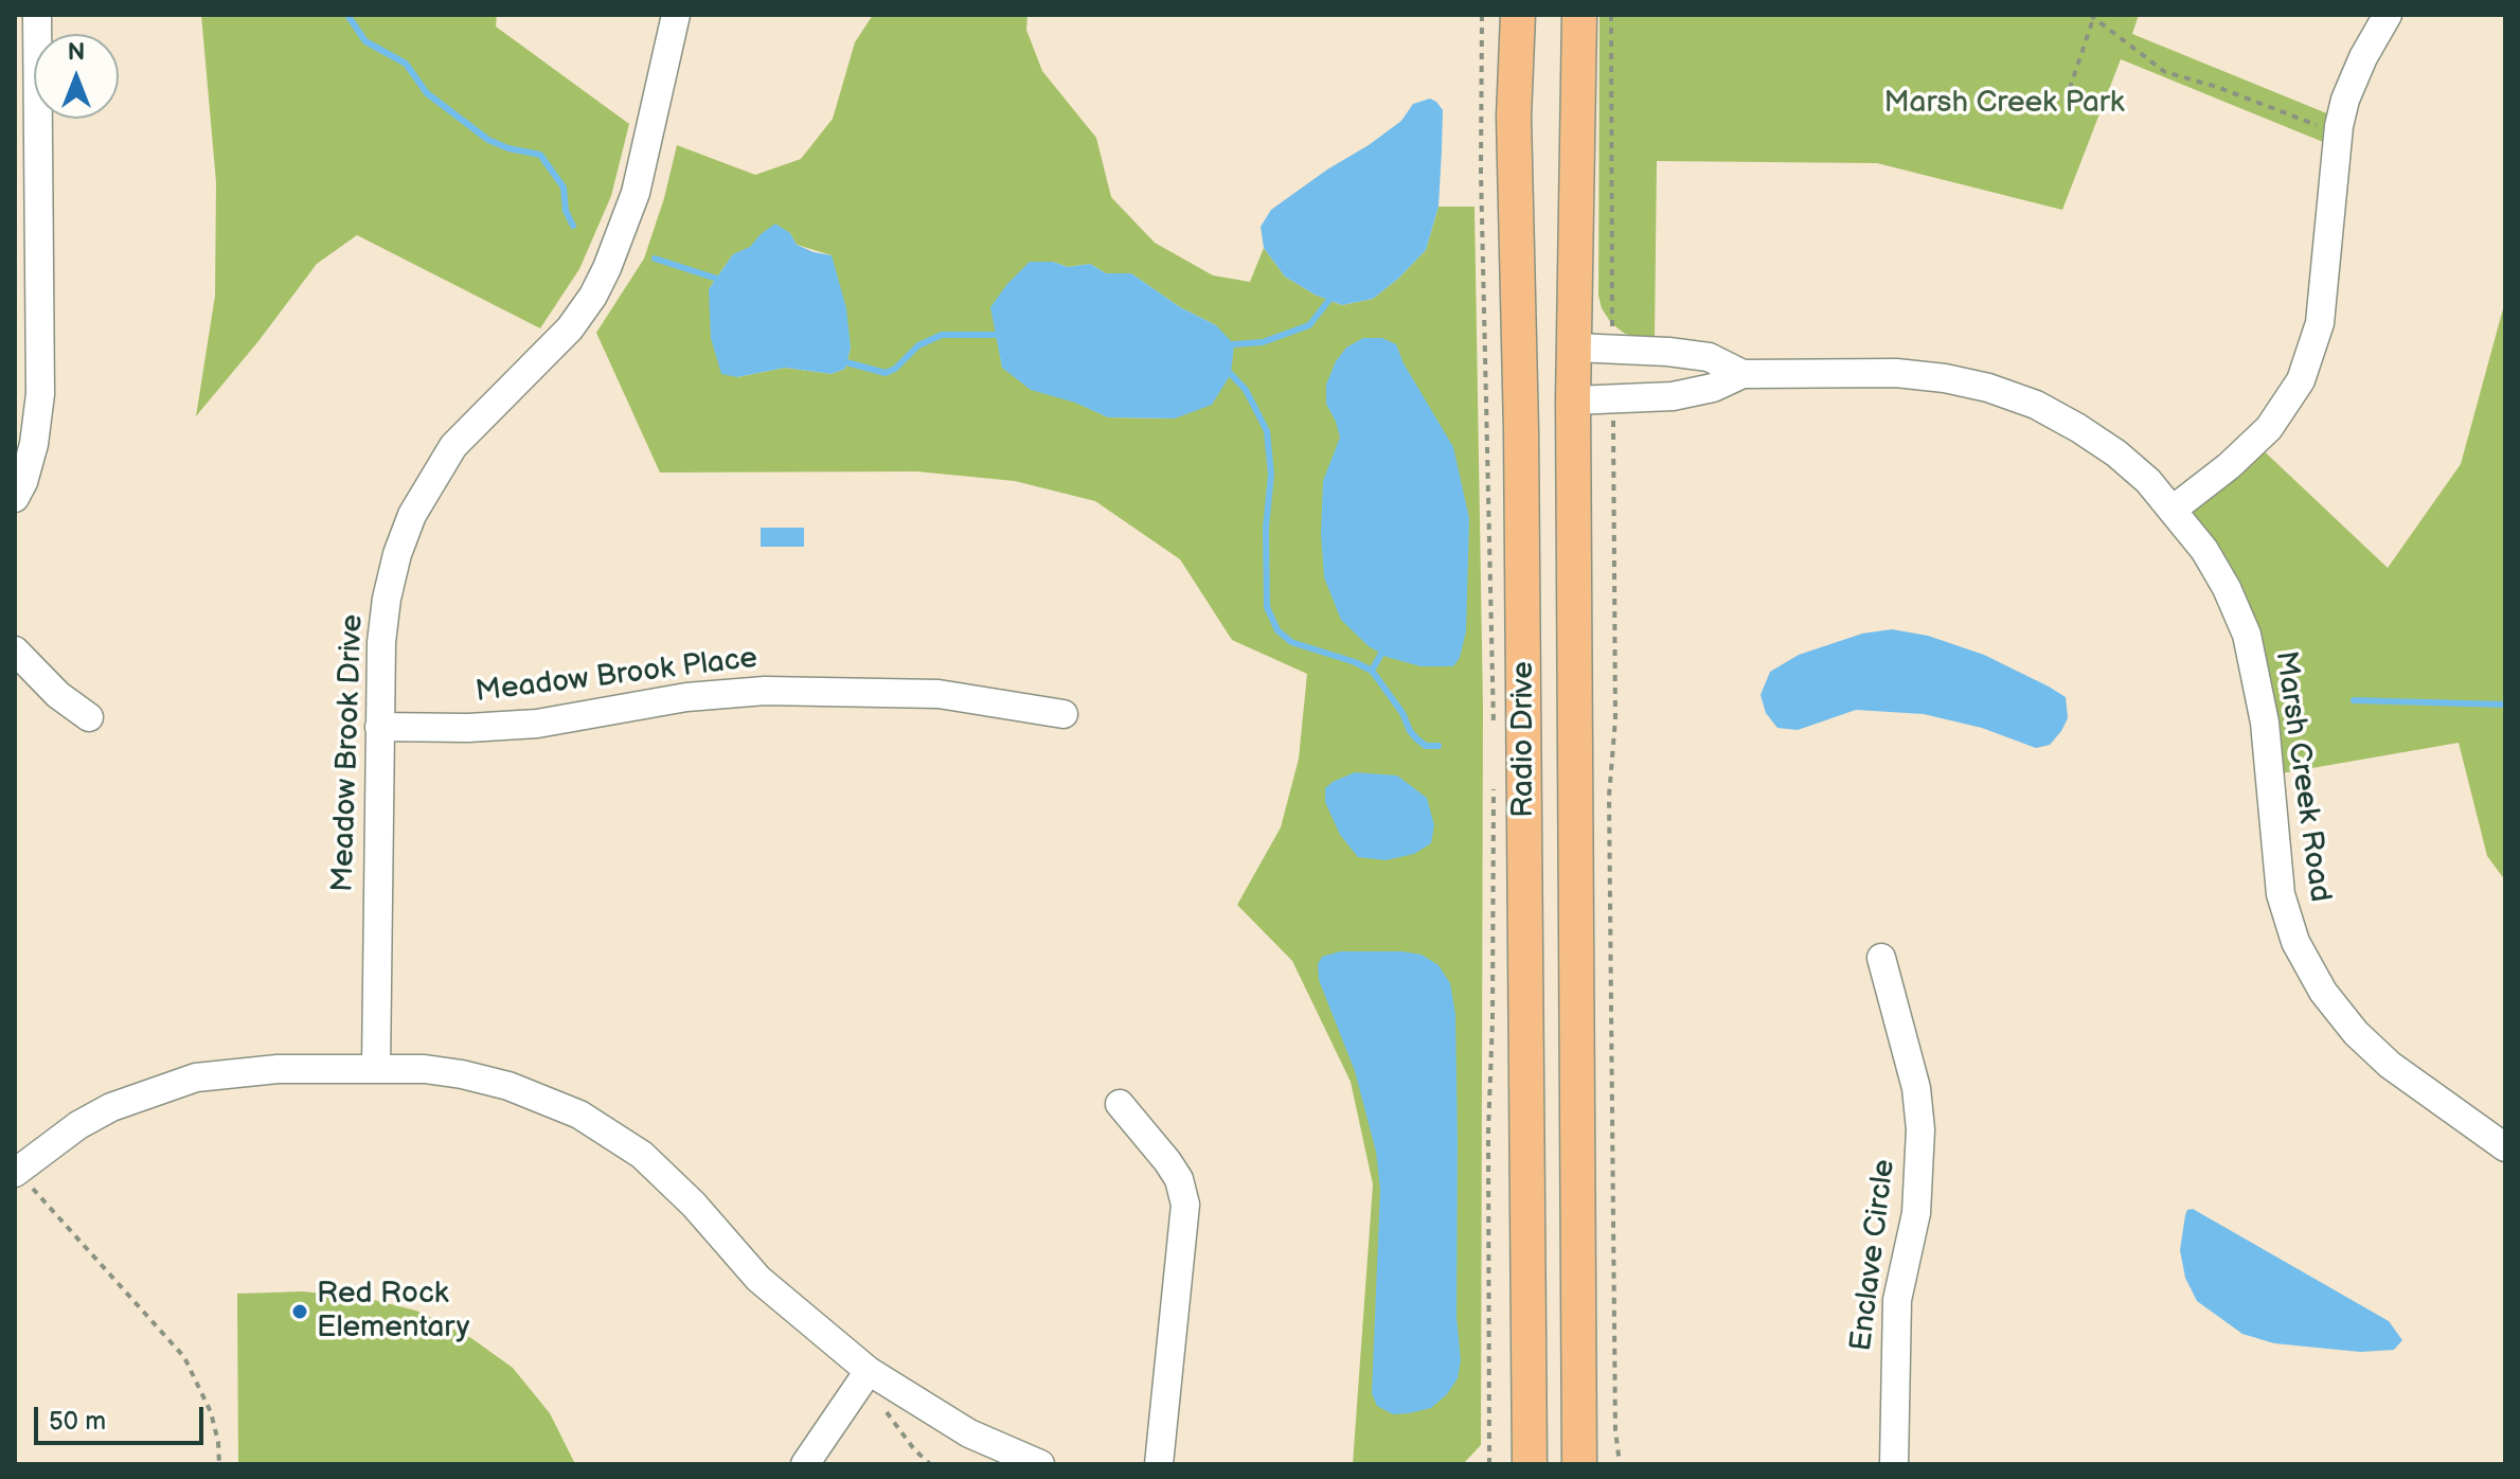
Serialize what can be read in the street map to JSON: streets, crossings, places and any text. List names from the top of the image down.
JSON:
{
  "streets": {
    "main road": ["Radio Drive"],
    "street": [
      "Meadow Brook Place",
      "Meadow Brook Drive",
      "Marsh Creek Road",
      "Enclave Circle"
    ]
  },
  "crossings": [
    ["Meadow Brook Place", "Meadow Brook Drive"],
    ["Radio Drive", "Marsh Creek Road"]
  ],
  "parks": ["Marsh Creek Park"],
  "places": ["Red Rock Elementary"],
  "scale_bar": "50 m",
  "north": "top"
}
